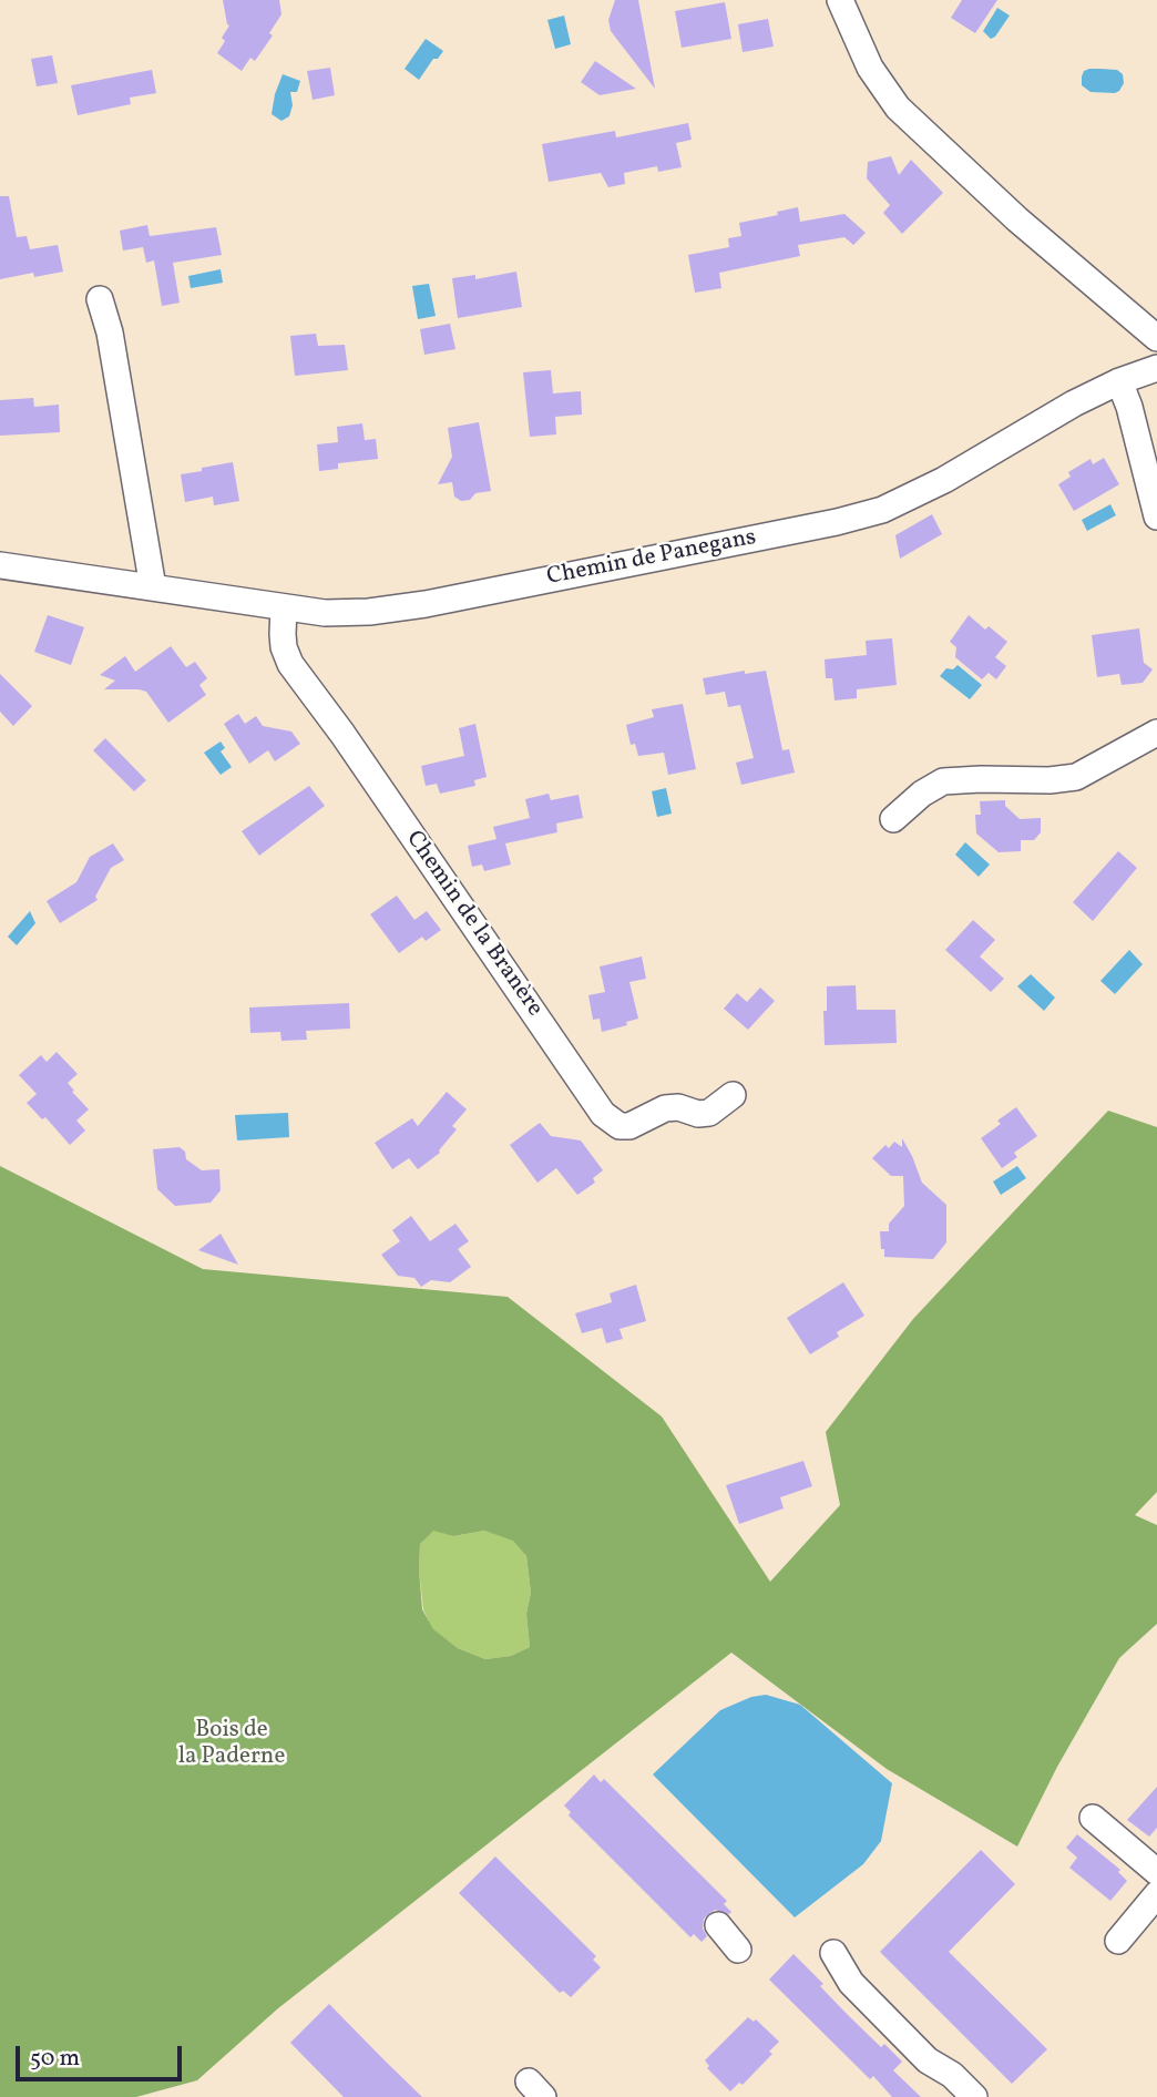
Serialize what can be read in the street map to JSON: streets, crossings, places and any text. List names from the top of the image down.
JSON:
{
  "streets": {
    "street": ["Chemin de Panegans", "Chemin de la Branère"]
  },
  "crossings": [
    ["Chemin de Panegans", "Chemin de la Branère"]
  ],
  "parks": ["Bois de la Paderne"],
  "scale_bar": "50 m"
}
